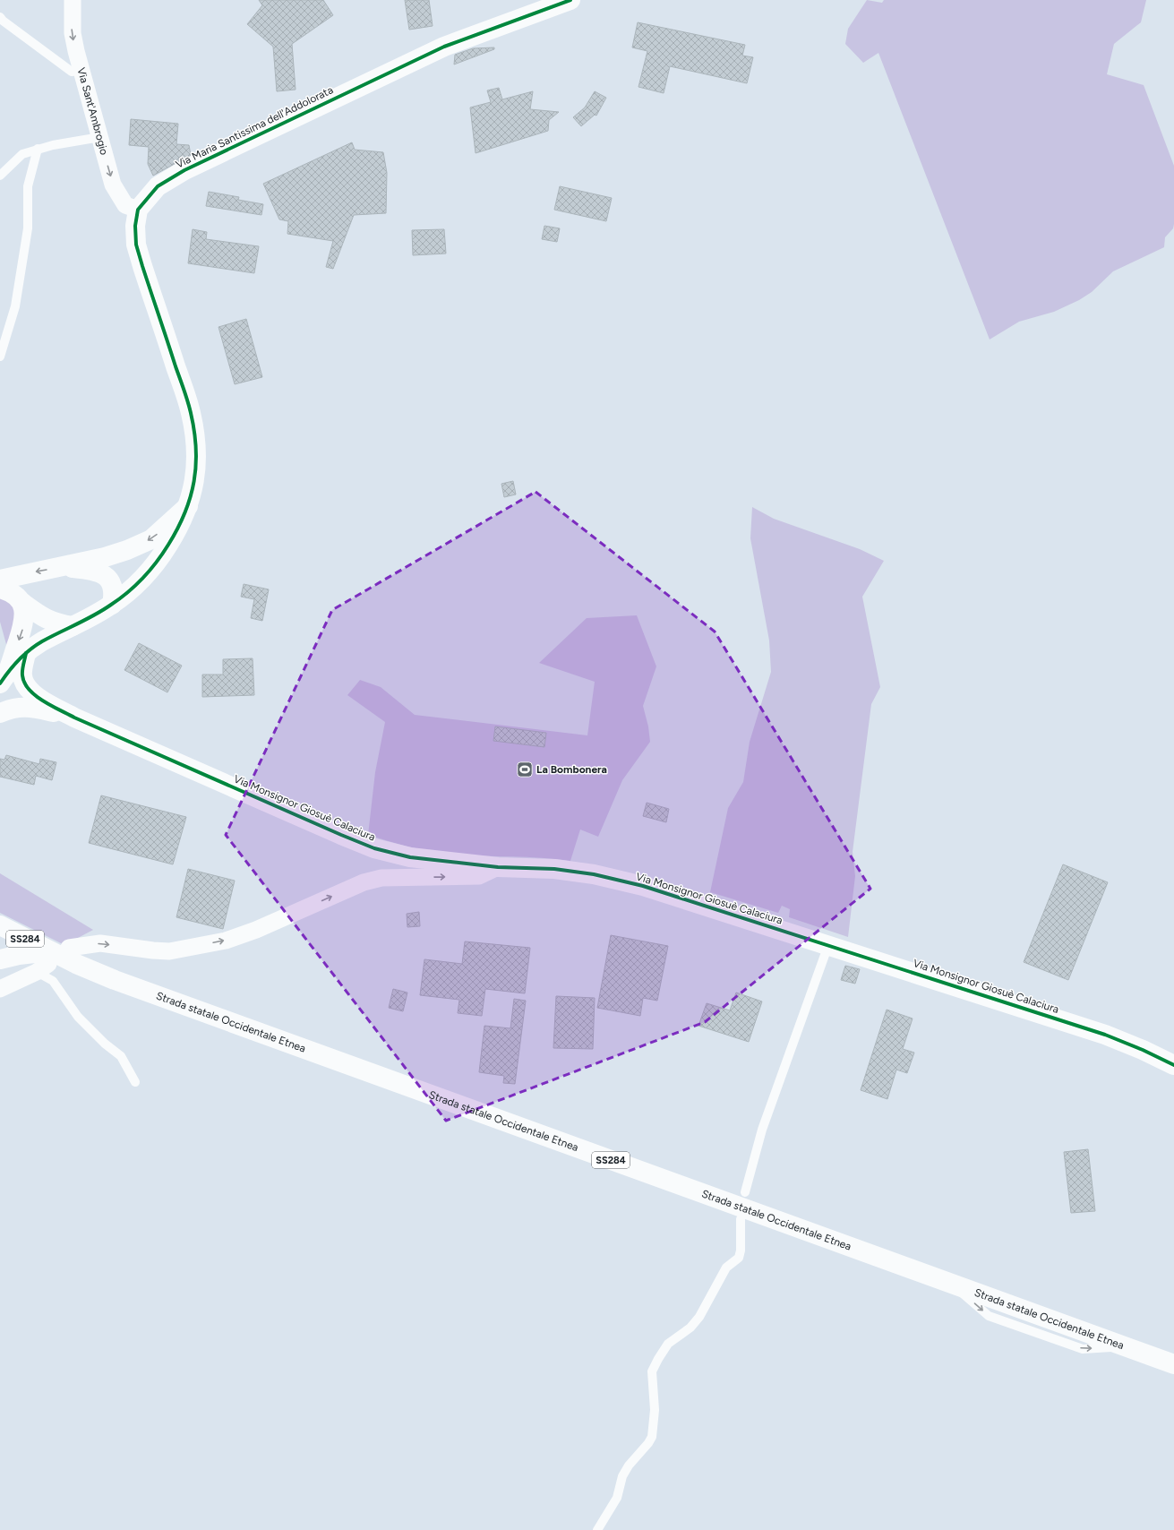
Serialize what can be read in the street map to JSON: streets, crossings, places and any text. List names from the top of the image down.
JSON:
{
  "streets": {
    "street": [
      "Via Sant'Ambrogio",
      "Via Maria Santissima dell'Addolorata",
      "Via Monsignor Giosuè Calaciura",
      "SS284",
      "Strada statale Occidentale Etnea"
    ]
  },
  "crossings": [
    ["Via Sant'Ambrogio", "Via Maria Santissima dell'Addolorata"]
  ],
  "one_way": ["Via Sant'Ambrogio"],
  "places": {
    "sports": ["La Bombonera"]
  }
}
